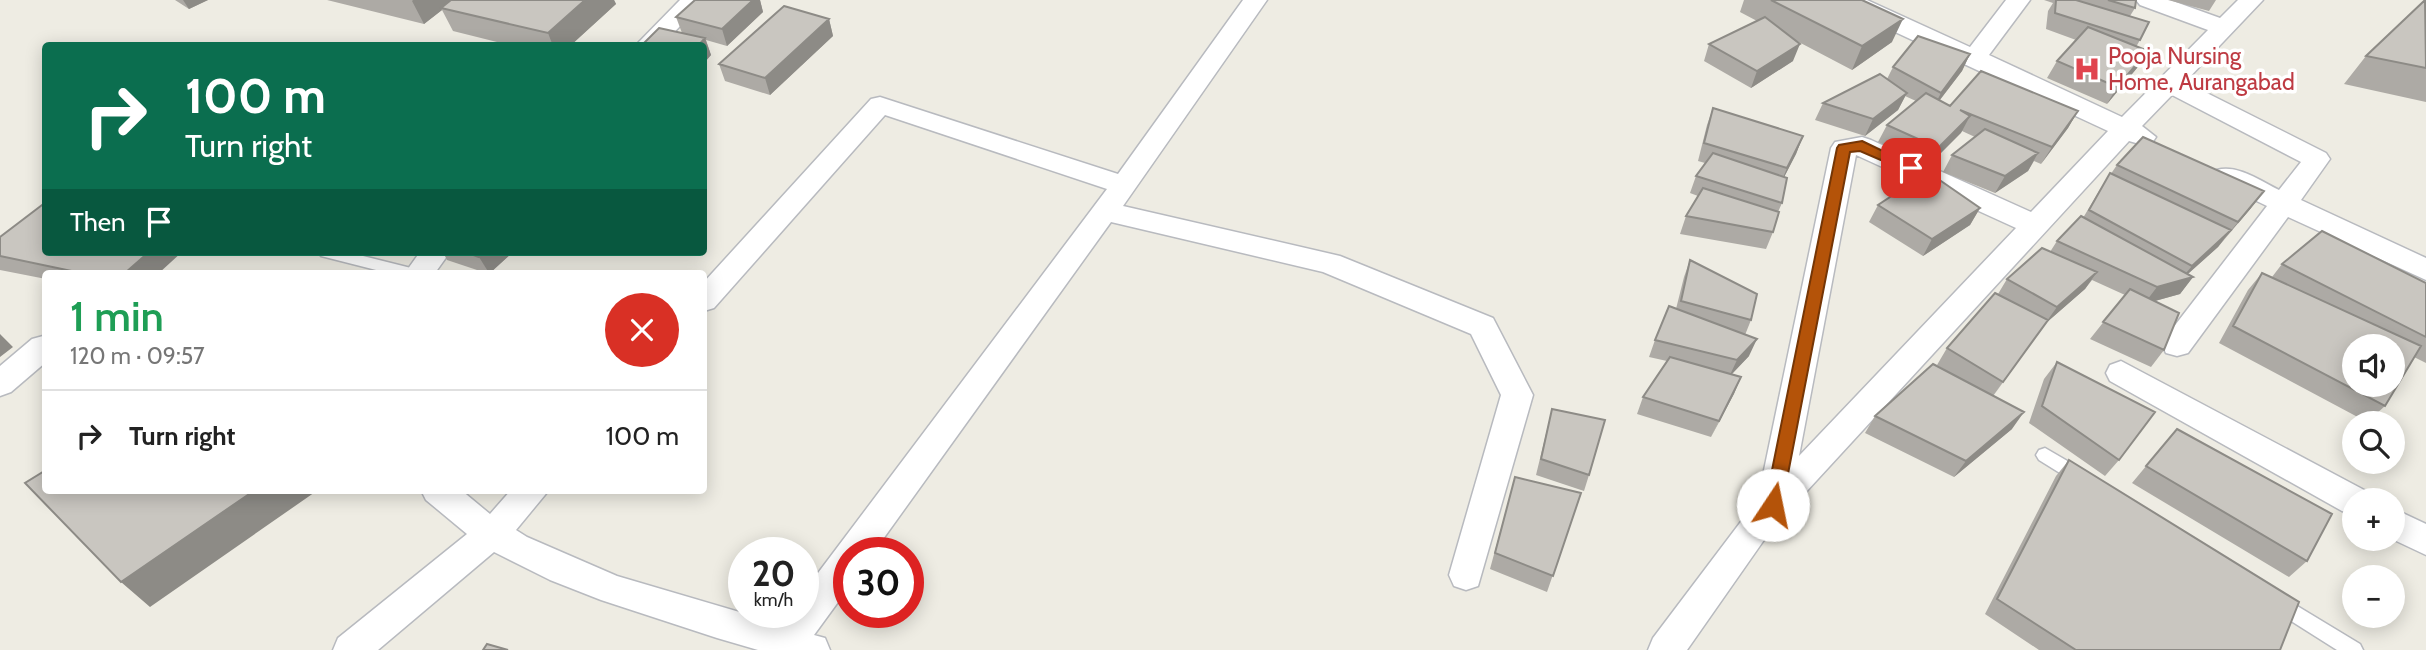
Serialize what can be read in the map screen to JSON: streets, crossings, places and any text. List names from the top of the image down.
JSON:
{
  "places": {
    "hospital": ["Pooja Nursing Home, Aurangabad"]
  },
  "page": {
    "turn": ["100 m", "Turn right"],
    "then": "Then",
    "heading": ["1 min", "120 m · 09:57"],
    "map_buttons": ["+", "−"],
    "list": [
      {
        "name": "Turn right",
        "value": "100 m"
      }
    ],
    "speed": "20 km/h",
    "limit": "30"
  }
}
